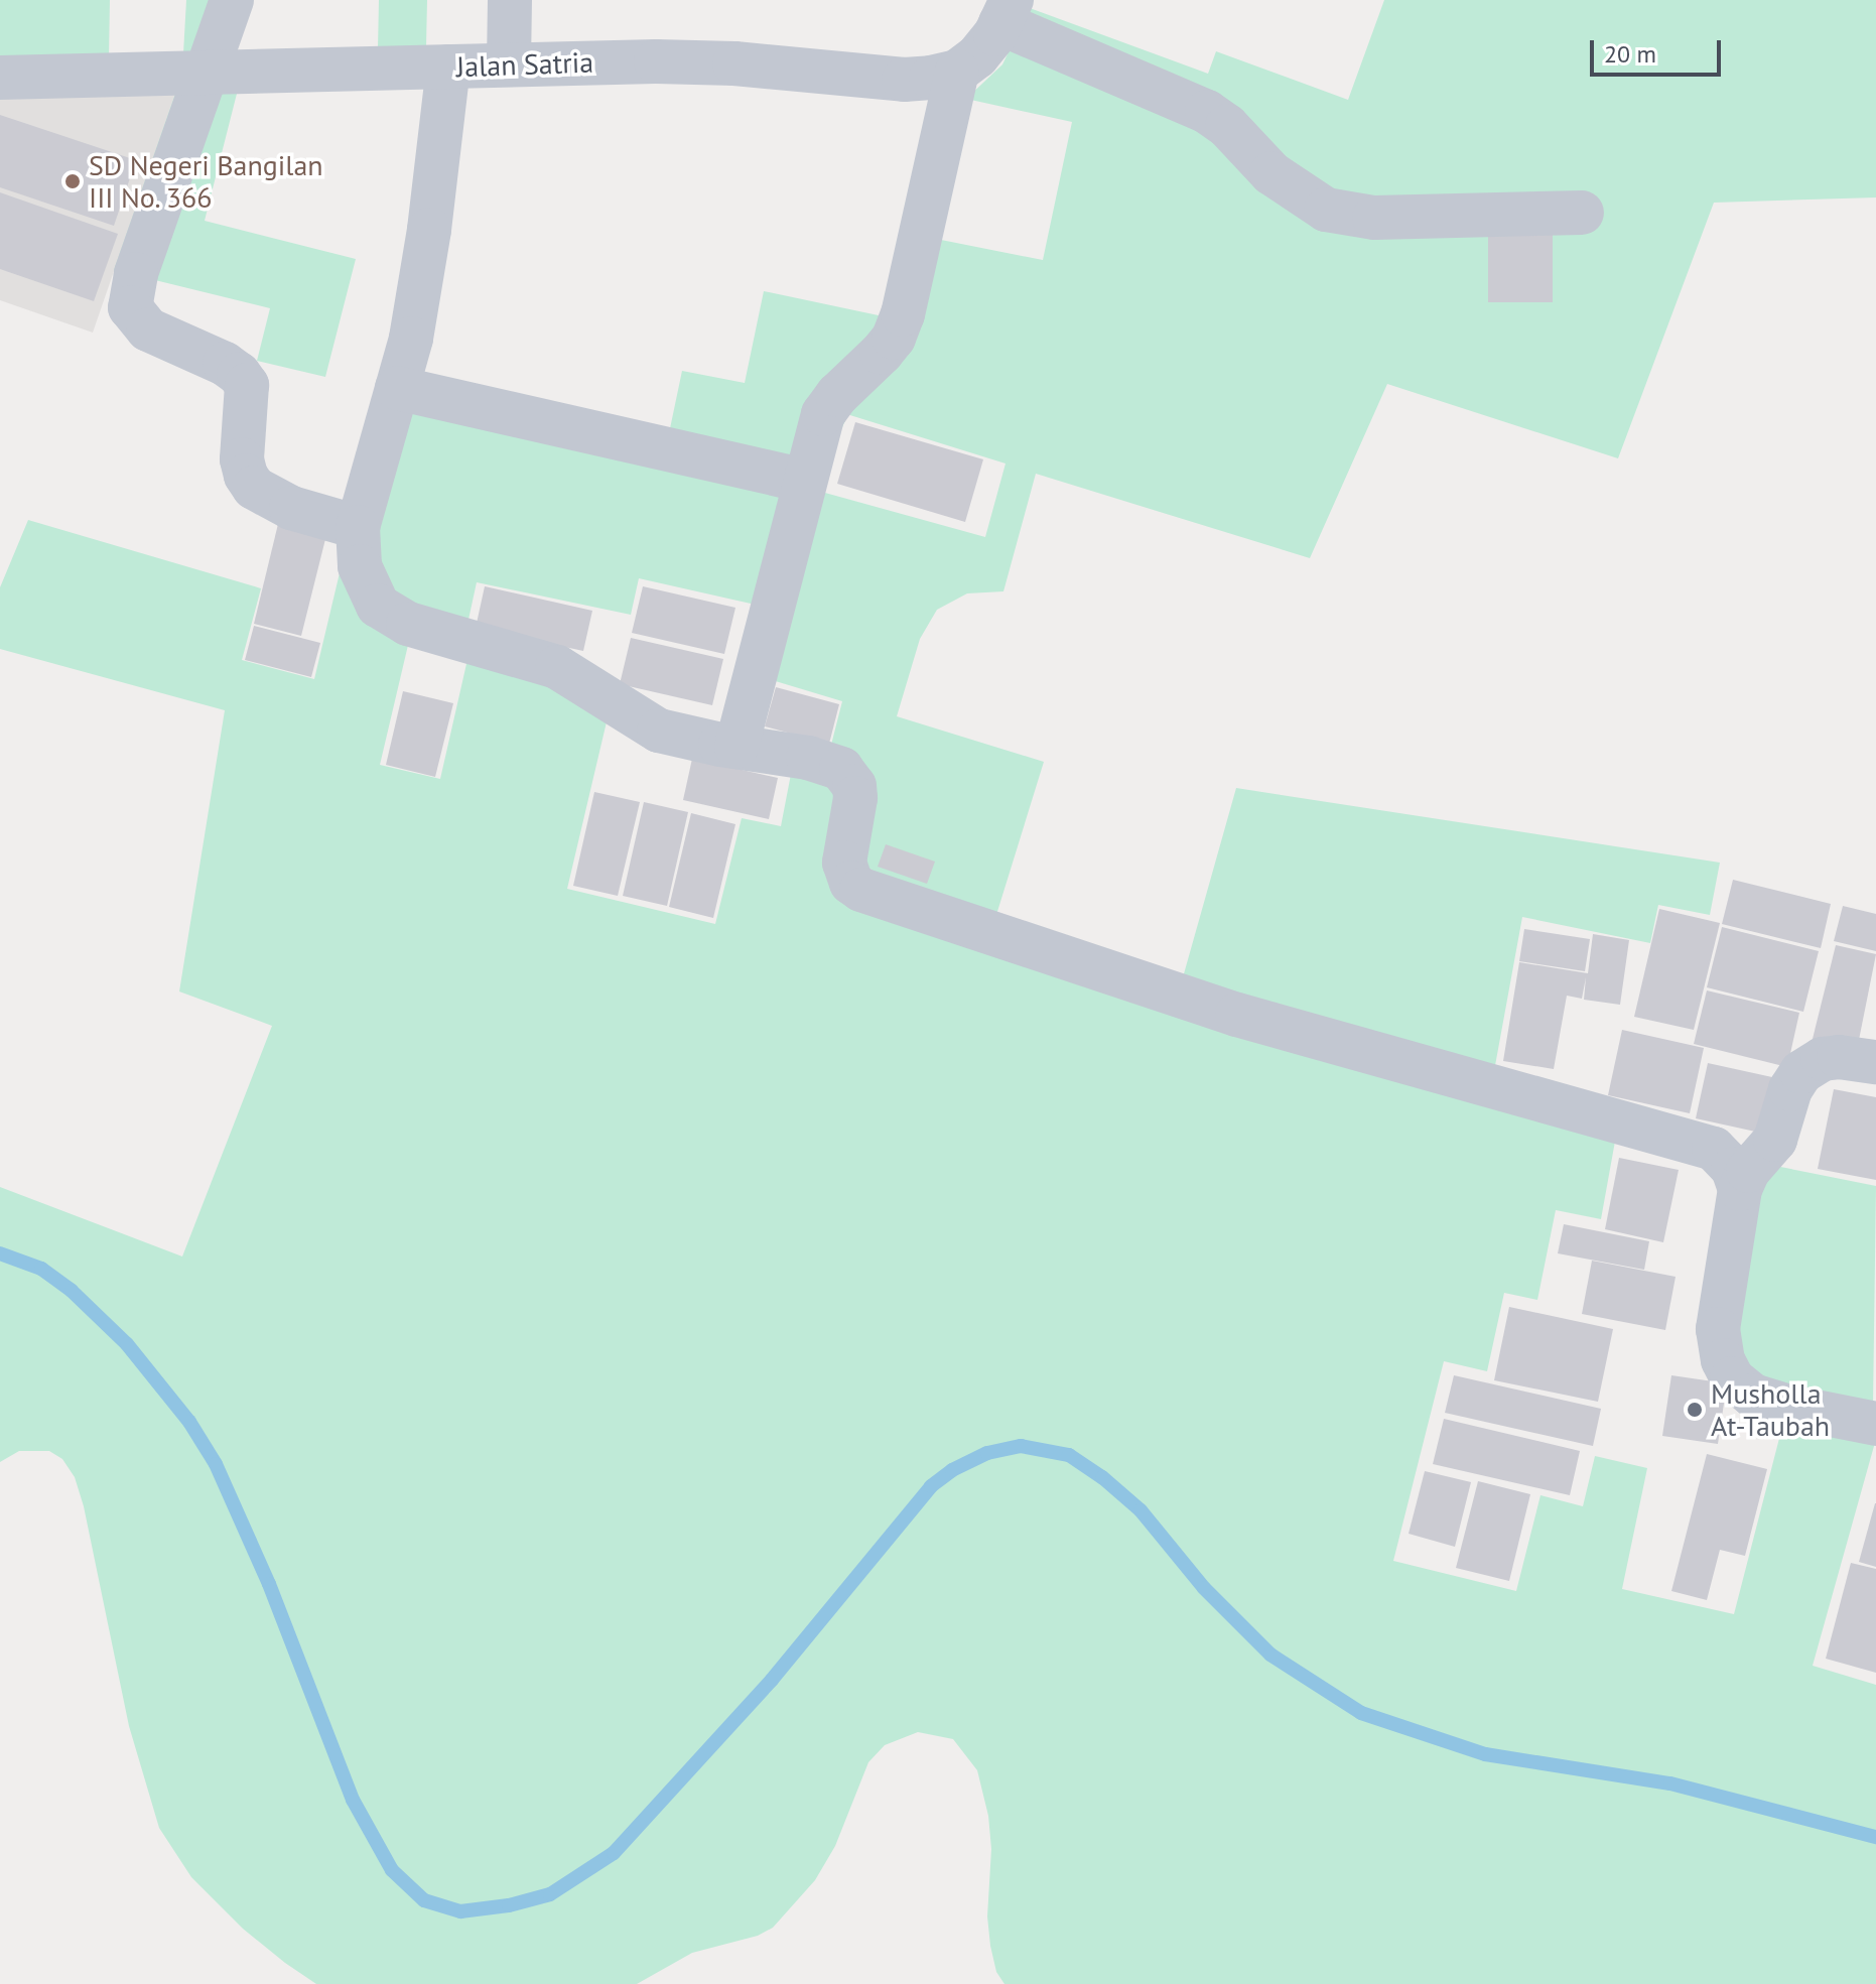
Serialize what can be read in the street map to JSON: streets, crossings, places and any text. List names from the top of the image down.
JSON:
{
  "streets": {
    "street": ["Jalan Satria"]
  },
  "places": ["SD Negeri Bangilan III No. 366", "Musholla At-Taubah"],
  "scale_bar": "20 m"
}
